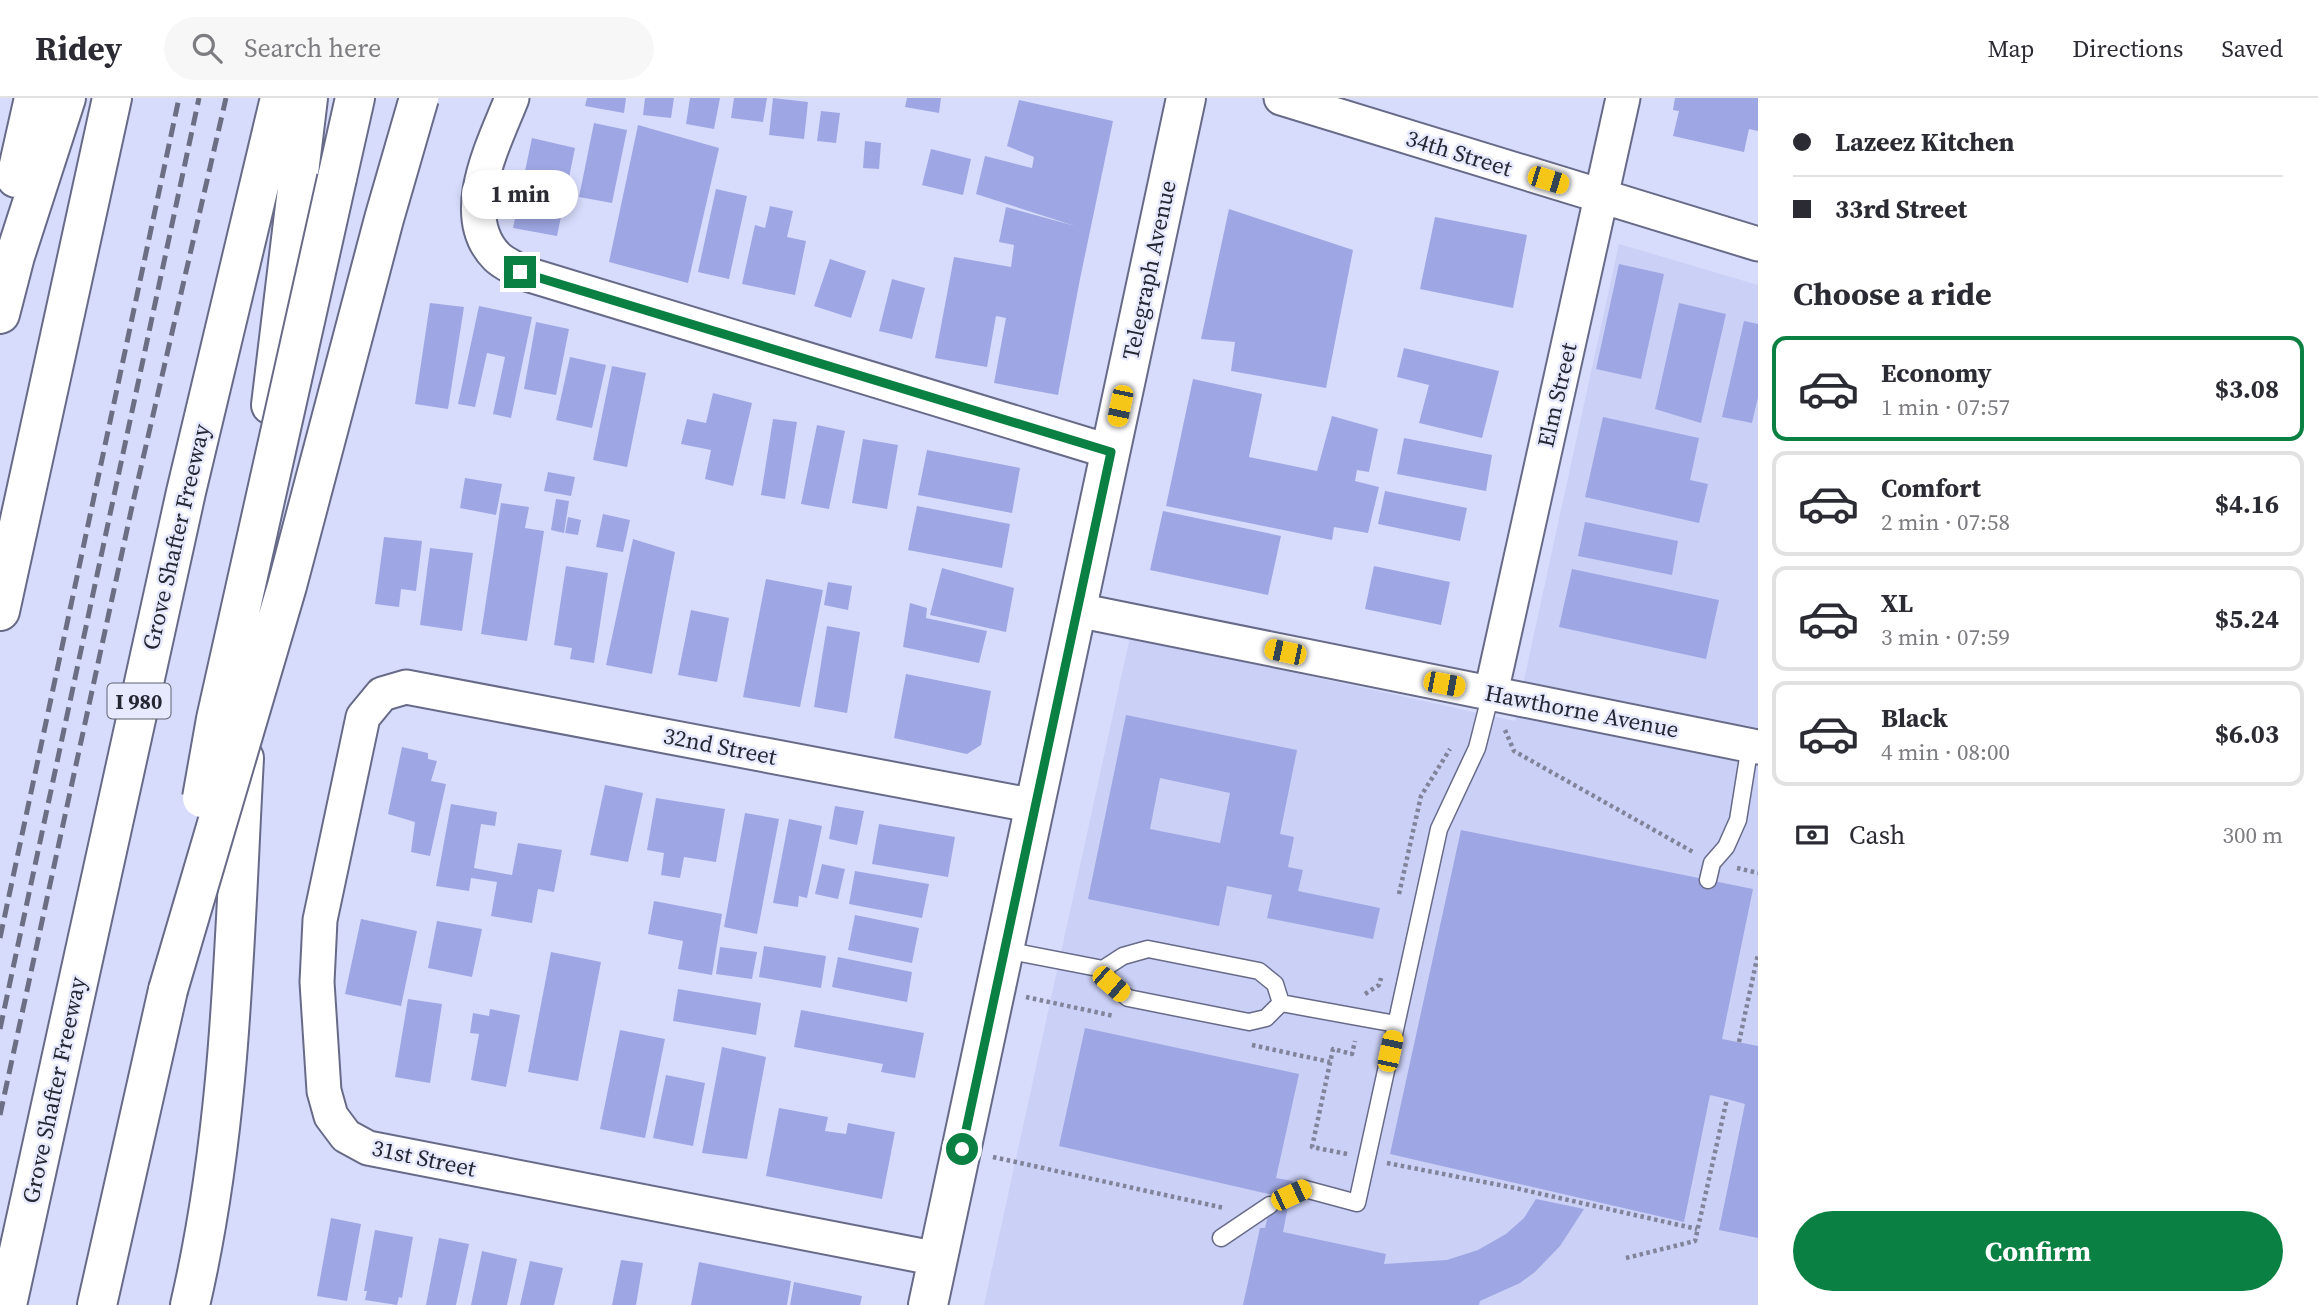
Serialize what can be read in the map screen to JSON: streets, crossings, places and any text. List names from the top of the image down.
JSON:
{
  "streets": {
    "main road": ["Telegraph Avenue", "Grove Shafter Freeway", "I 980"],
    "street": [
      "34th Street",
      "Elm Street",
      "Hawthorne Avenue",
      "32nd Street",
      "31st Street"
    ]
  },
  "crossings": [
    ["34th Street", "Elm Street"],
    ["Telegraph Avenue", "Hawthorne Avenue"],
    ["Telegraph Avenue", "32nd Street"],
    ["Telegraph Avenue", "31st Street"],
    ["Elm Street", "Hawthorne Avenue"],
    ["32nd Street", "31st Street"]
  ],
  "page": {
    "header": "Ridey",
    "search": "Search here",
    "nav": ["Map", "Directions", "Saved"],
    "banner": ["Lazeez Kitchen", "33rd Street"],
    "bubble": "1 min",
    "heading": "Choose a ride",
    "list": [
      {
        "name": "Economy",
        "note": "1 min · 07:57",
        "value": "$3.08"
      },
      {
        "name": "Comfort",
        "note": "2 min · 07:58",
        "value": "$4.16"
      },
      {
        "name": "XL",
        "note": "3 min · 07:59",
        "value": "$5.24"
      },
      {
        "name": "Black",
        "note": "4 min · 08:00",
        "value": "$6.03"
      }
    ],
    "pay": ["Cash", "300 m"],
    "buttons": "Confirm"
  }
}
